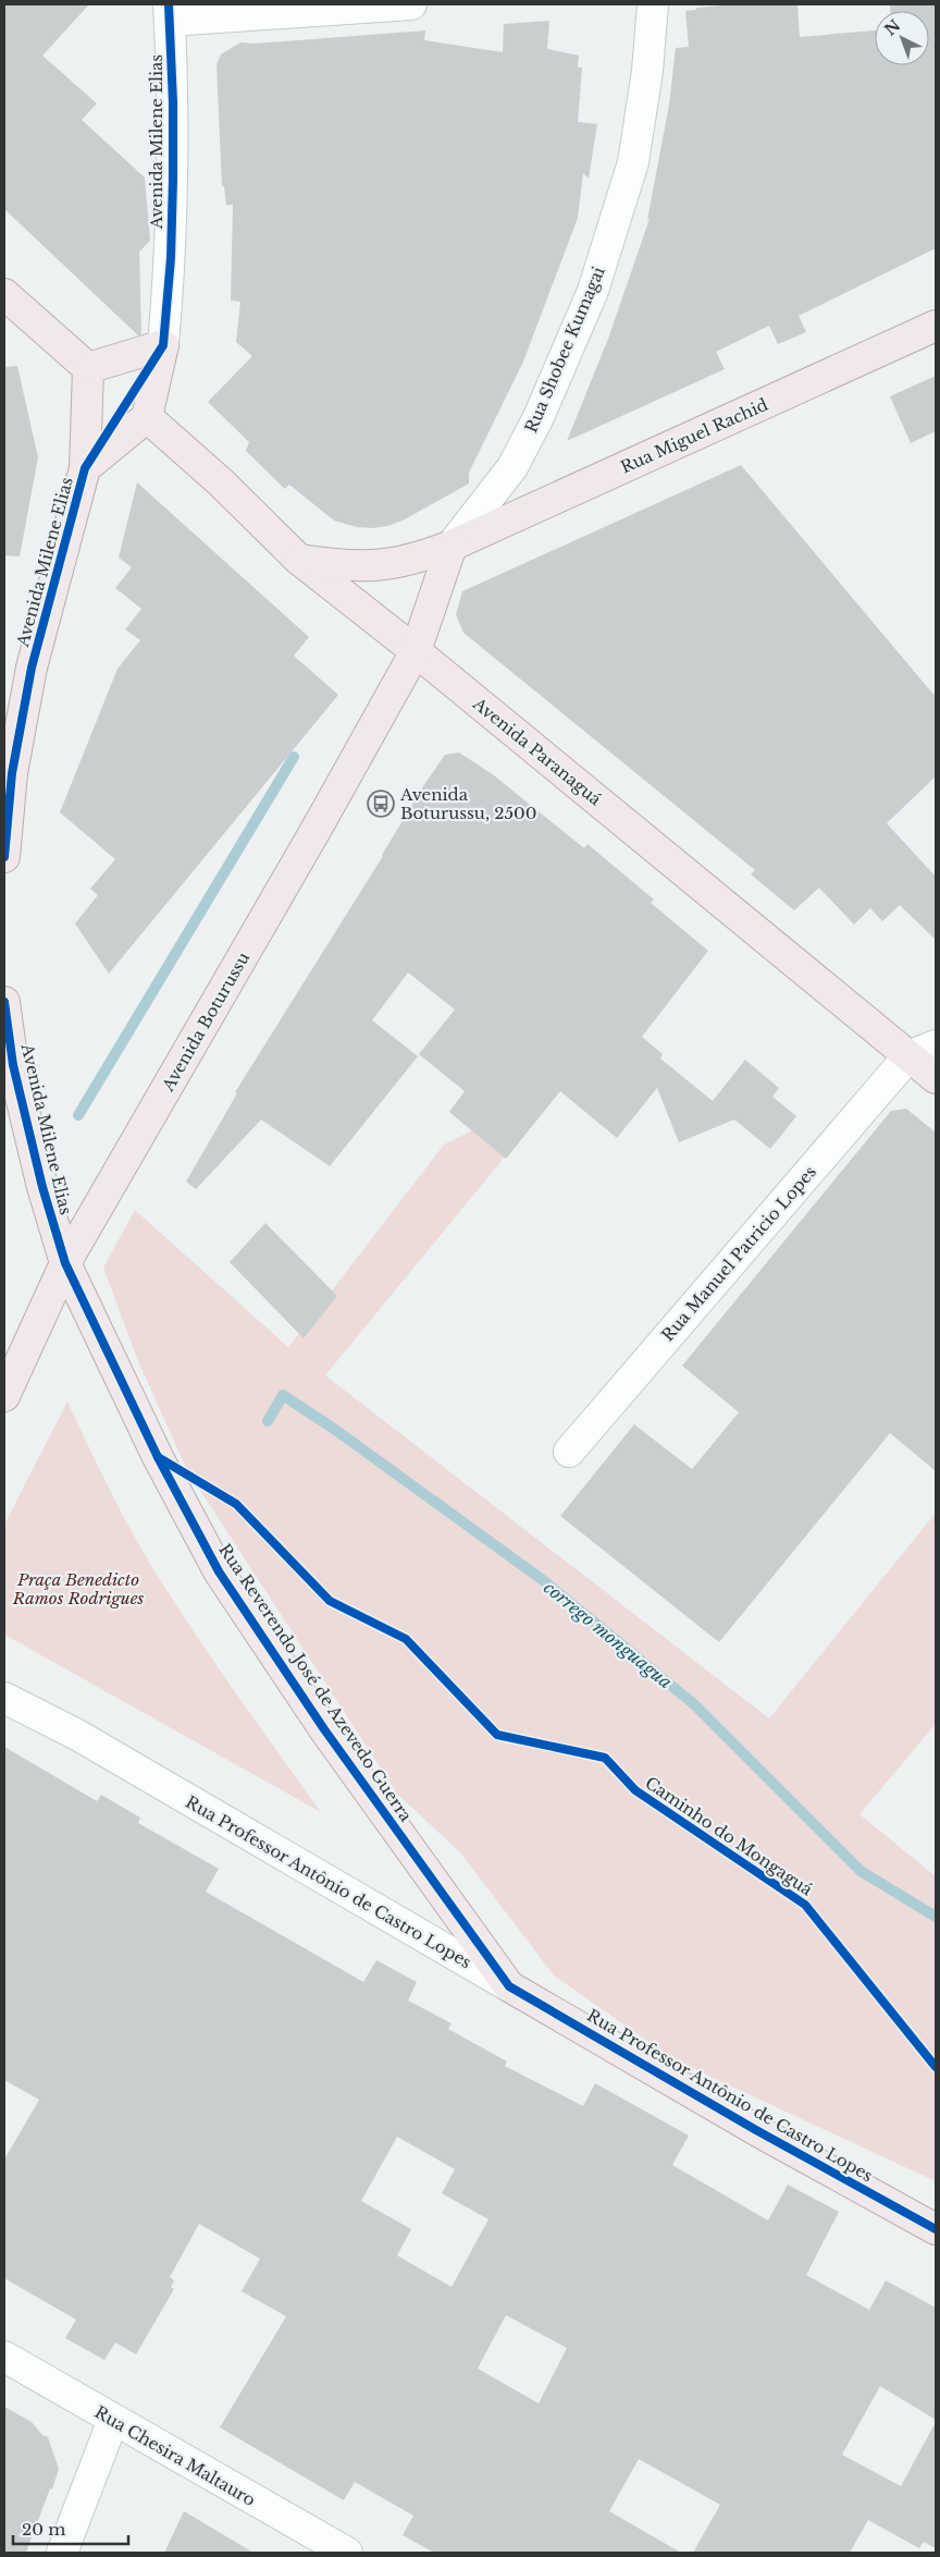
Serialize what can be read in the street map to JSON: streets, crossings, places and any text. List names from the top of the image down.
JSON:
{
  "streets": {
    "main road": [
      "Avenida Milene Elias",
      "Rua Miguel Rachid",
      "Avenida Paranaguá",
      "Avenida Boturussu",
      "Rua Reverendo José de Azevedo Guerra",
      "Rua Professor Antônio de Castro Lopes"
    ],
    "street": ["Rua Shobee Kumagai", "Rua Manuel Patricio Lopes", "Rua Chesira Maltauro"],
    "cycle path": ["Caminho do Mongaguá"]
  },
  "crossings": [
    ["Avenida Milene Elias", "Avenida Paranaguá"],
    ["Avenida Milene Elias", "Avenida Boturussu"],
    ["Avenida Milene Elias", "Rua Reverendo José de Azevedo Guerra"],
    ["Rua Shobee Kumagai", "Rua Miguel Rachid"],
    ["Rua Miguel Rachid", "Avenida Paranaguá"],
    ["Avenida Paranaguá", "Avenida Boturussu"],
    ["Avenida Paranaguá", "Rua Manuel Patricio Lopes"],
    ["Avenida Boturussu", "Rua Reverendo José de Azevedo Guerra"],
    ["Rua Reverendo José de Azevedo Guerra", "Rua Professor Antônio de Castro Lopes"]
  ],
  "water": ["corrego monguagua"],
  "parks": ["Praça Benedicto Ramos Rodrigues"],
  "places": {
    "bus stop": ["Avenida Boturussu, 2500"]
  },
  "scale_bar": "20 m",
  "north": "top left"
}
